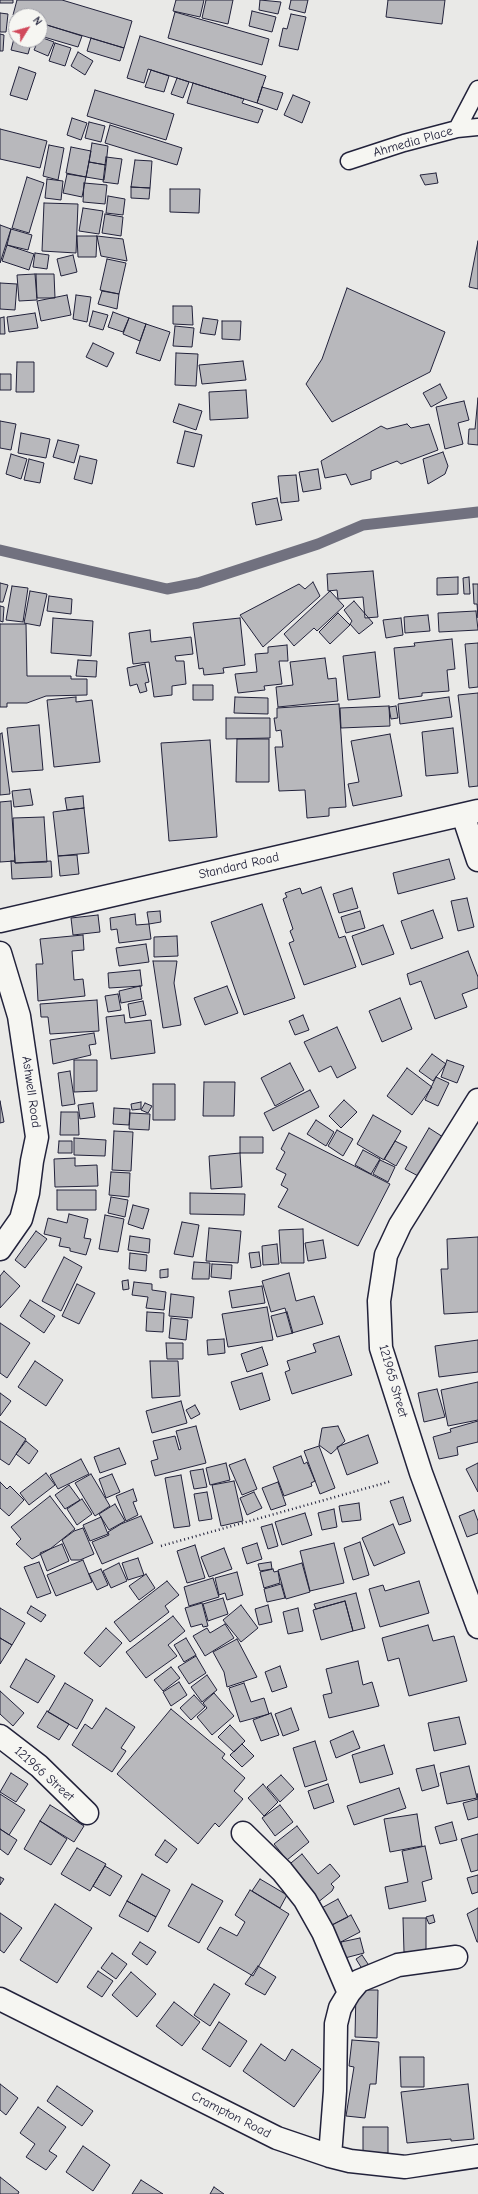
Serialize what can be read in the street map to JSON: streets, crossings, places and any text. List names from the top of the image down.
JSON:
{
  "streets": {
    "street": [
      "Standard Road",
      "Ashwell Road",
      "121965 Street",
      "121966 Street",
      "Crampton Road"
    ],
    "lane": ["Ahmedia Place"]
  },
  "north": "top right"
}
